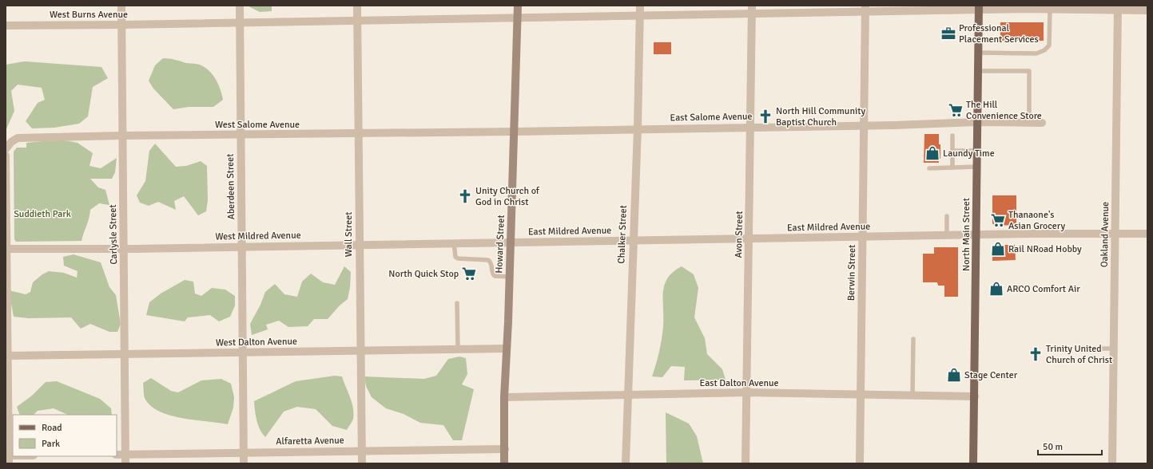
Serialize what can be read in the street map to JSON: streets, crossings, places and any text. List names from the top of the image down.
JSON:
{
  "streets": {
    "main road": ["North Main Street", "Howard Street"],
    "street": [
      "West Burns Avenue",
      "East Salome Avenue",
      "West Salome Avenue",
      "Aberdeen Street",
      "East Mildred Avenue",
      "Carlysle Street",
      "Wall Street",
      "Chalker Street",
      "Avon Street",
      "Oakland Avenue",
      "West Mildred Avenue",
      "Berwin Street",
      "West Dalton Avenue",
      "East Dalton Avenue",
      "Alfaretta Avenue"
    ]
  },
  "crossings": [
    ["West Burns Avenue", "Aberdeen Street"],
    ["West Burns Avenue", "Carlysle Street"],
    ["West Burns Avenue", "Wall Street"],
    ["West Burns Avenue", "Chalker Street"],
    ["West Burns Avenue", "Avon Street"],
    ["West Burns Avenue", "North Main Street"],
    ["West Burns Avenue", "Oakland Avenue"],
    ["West Burns Avenue", "Howard Street"],
    ["West Burns Avenue", "Berwin Street"],
    ["East Salome Avenue", "West Salome Avenue"],
    ["East Salome Avenue", "Chalker Street"],
    ["East Salome Avenue", "Avon Street"],
    ["East Salome Avenue", "North Main Street"],
    ["East Salome Avenue", "Howard Street"],
    ["East Salome Avenue", "Berwin Street"],
    ["West Salome Avenue", "Aberdeen Street"],
    ["West Salome Avenue", "Carlysle Street"],
    ["West Salome Avenue", "Wall Street"],
    ["West Salome Avenue", "Howard Street"],
    ["Aberdeen Street", "West Mildred Avenue"],
    ["Aberdeen Street", "West Dalton Avenue"],
    ["Aberdeen Street", "Alfaretta Avenue"],
    ["East Mildred Avenue", "Chalker Street"],
    ["East Mildred Avenue", "Avon Street"],
    ["East Mildred Avenue", "North Main Street"],
    ["East Mildred Avenue", "Oakland Avenue"],
    ["East Mildred Avenue", "West Mildred Avenue"],
    ["East Mildred Avenue", "Howard Street"],
    ["East Mildred Avenue", "Berwin Street"],
    ["Carlysle Street", "West Mildred Avenue"],
    ["Carlysle Street", "West Dalton Avenue"],
    ["Carlysle Street", "Alfaretta Avenue"],
    ["Wall Street", "West Mildred Avenue"],
    ["Wall Street", "West Dalton Avenue"],
    ["Wall Street", "Alfaretta Avenue"],
    ["Chalker Street", "East Dalton Avenue"],
    ["Avon Street", "East Dalton Avenue"],
    ["North Main Street", "East Dalton Avenue"],
    ["West Mildred Avenue", "Howard Street"],
    ["Howard Street", "West Dalton Avenue"],
    ["Howard Street", "East Dalton Avenue"],
    ["Howard Street", "Alfaretta Avenue"],
    ["Berwin Street", "East Dalton Avenue"]
  ],
  "parks": ["Suddieth Park"],
  "places": {
    "office": ["Professional Placement Services"],
    "supermarket": ["The Hill Convenience Store", "Thanaone's Asian Grocery", "North Quick Stop"],
    "church": ["North Hill Community Baptist Church", "Unity Church of God in Christ", "Trinity United Church of Christ"],
    "shop": [
      "Laundy Time",
      "Rail NRoad Hobby",
      "ARCO Comfort Air",
      "Stage Center"
    ]
  },
  "legend": ["Road", "Park"],
  "scale_bar": "50 m"
}
